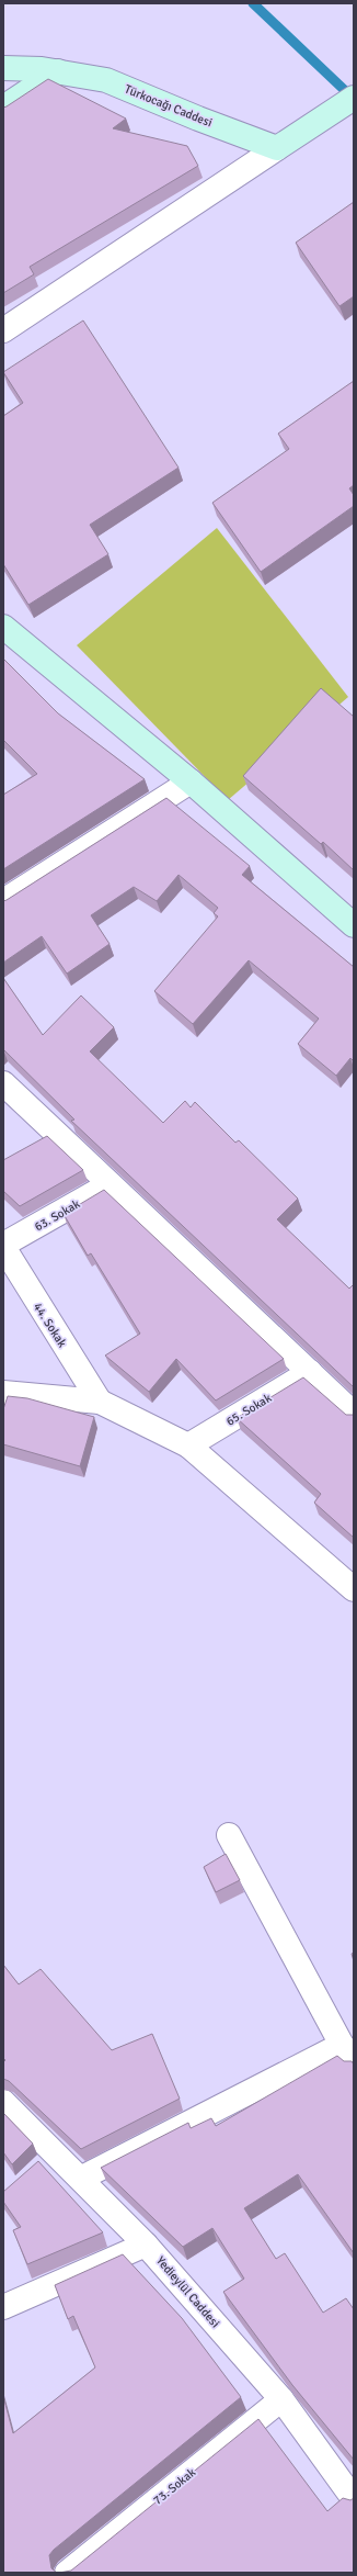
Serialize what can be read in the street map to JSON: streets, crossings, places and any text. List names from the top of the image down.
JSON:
{
  "streets": {
    "street": [
      "Türkocağı Caddesi",
      "63. Sokak",
      "44. Sokak",
      "65. Sokak",
      "Yedieylül Caddesi",
      "73. Sokak"
    ]
  },
  "crossings": [
    ["63. Sokak", "44. Sokak"],
    ["Yedieylül Caddesi", "73. Sokak"]
  ]
}
